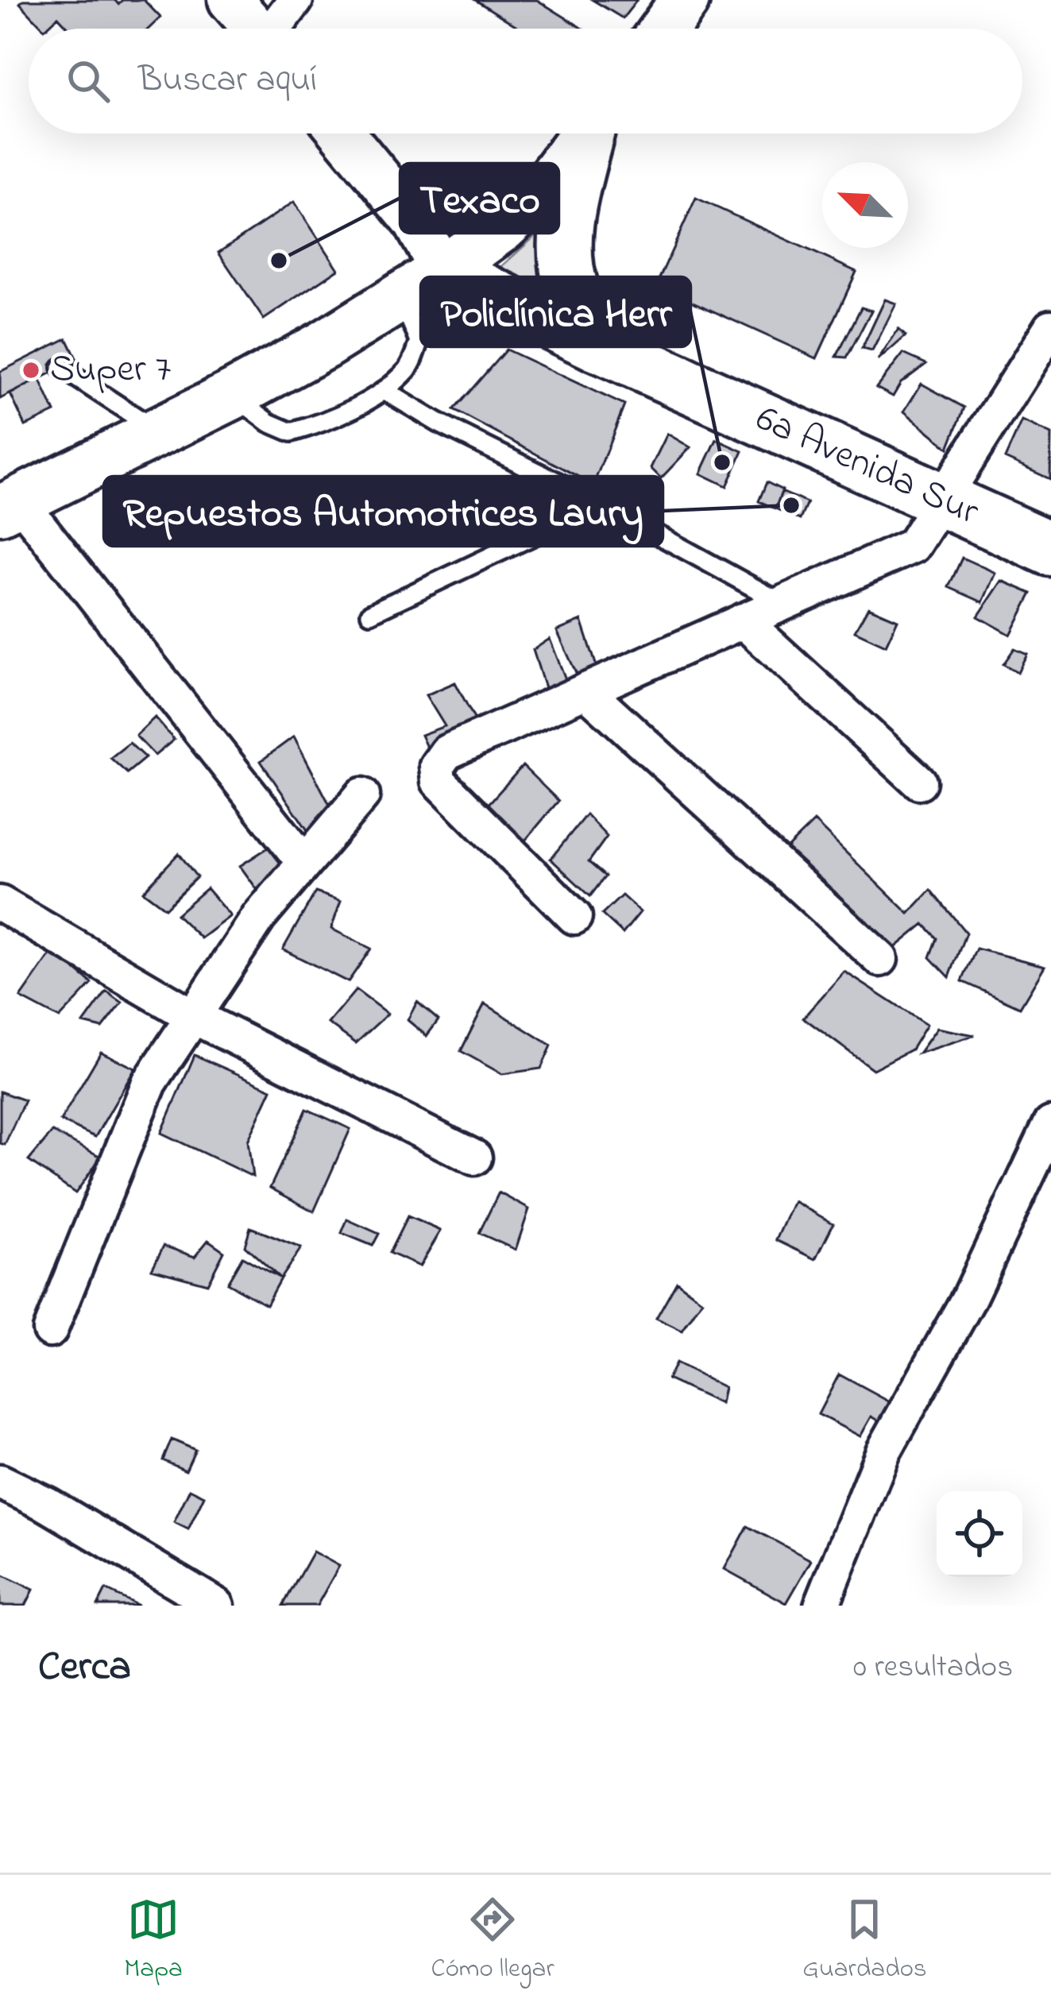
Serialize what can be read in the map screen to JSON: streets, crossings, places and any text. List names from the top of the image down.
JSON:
{
  "streets": {
    "main road": ["6a Avenida Sur"]
  },
  "places": [
    "Texaco",
    "Super 7",
    "Policlínica Herr",
    "Repuestos Automotrices Laury"
  ],
  "north": "top left",
  "page": {
    "search": "Buscar aquí",
    "heading": ["Cerca", "0 resultados"],
    "nav": ["Mapa", "Cómo llegar", "Guardados"]
  }
}
